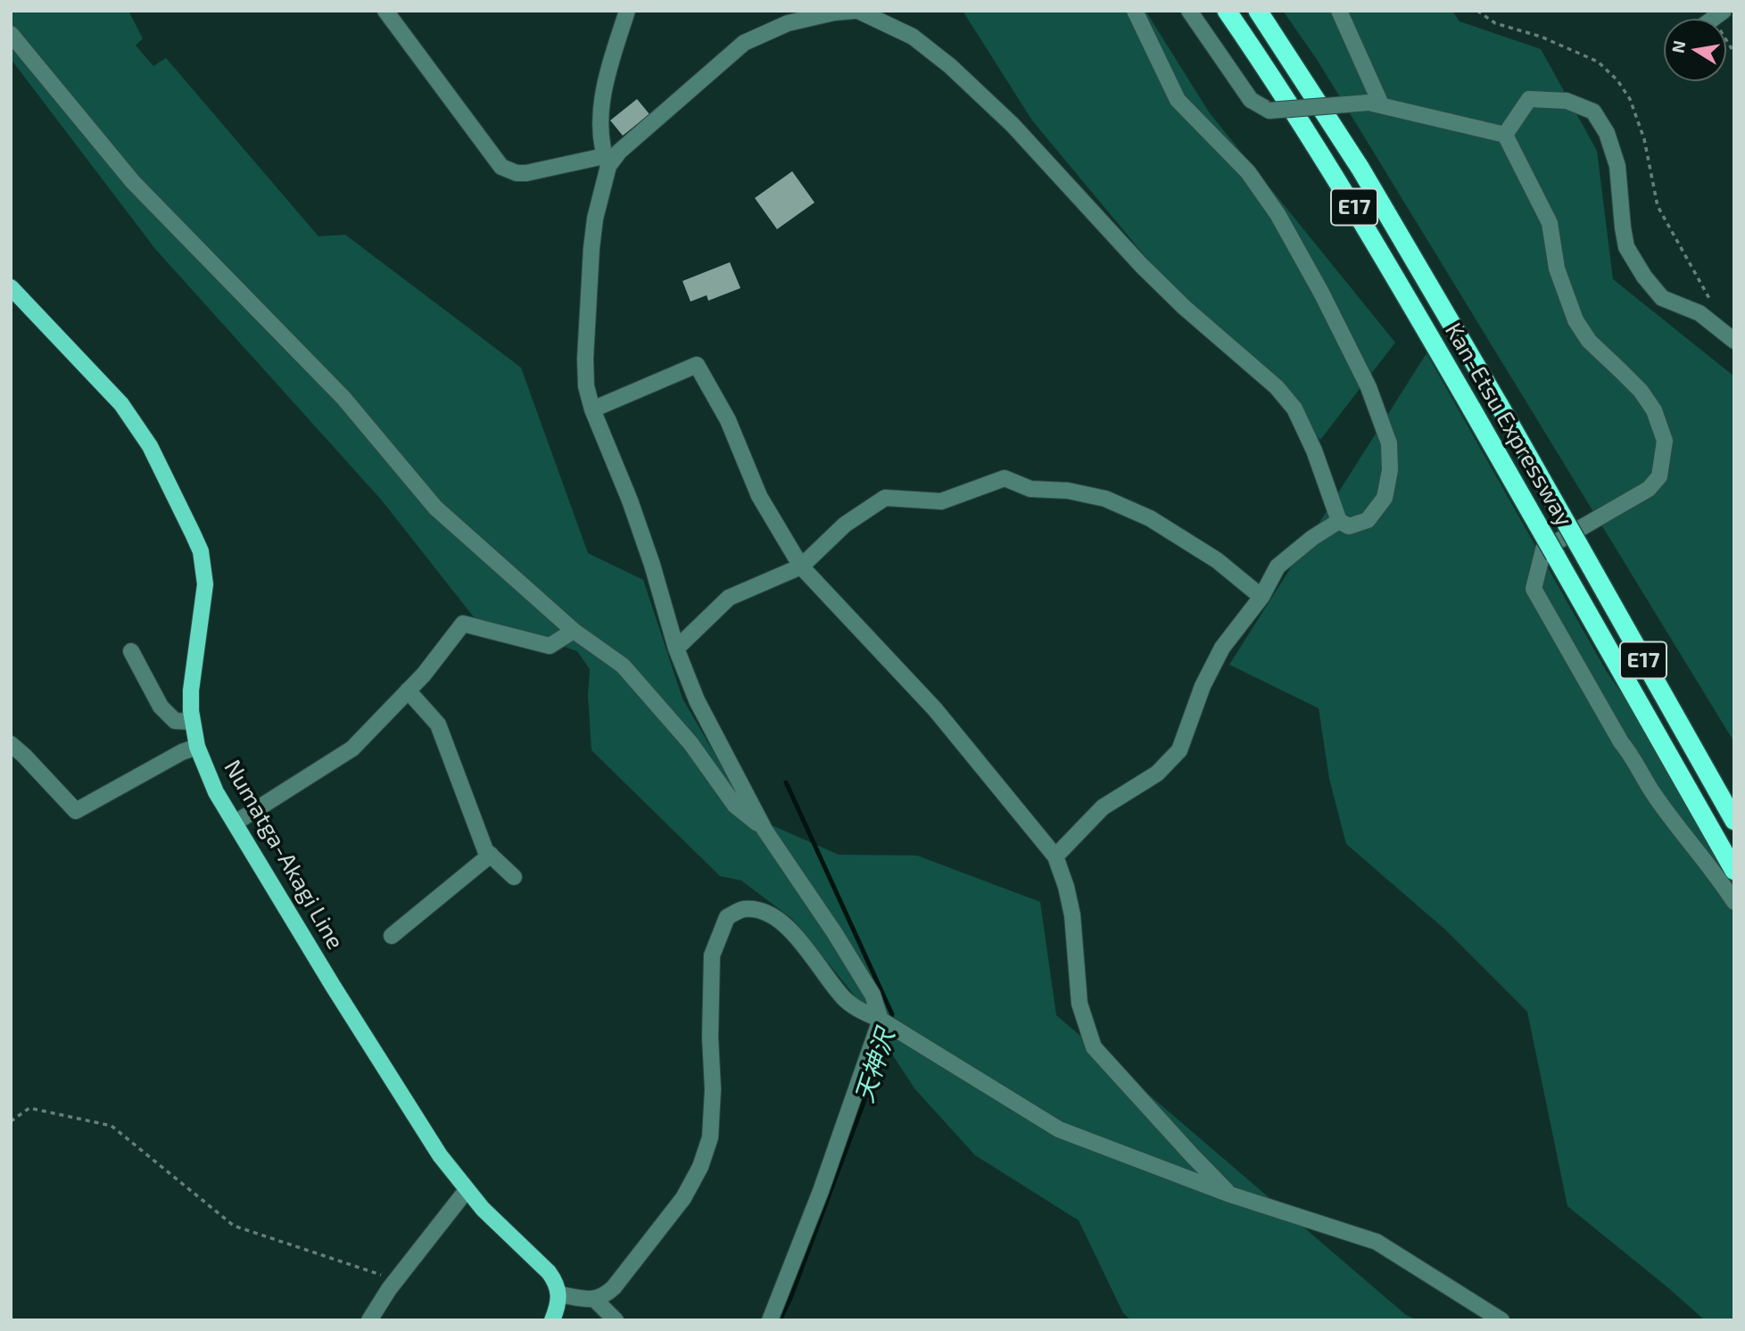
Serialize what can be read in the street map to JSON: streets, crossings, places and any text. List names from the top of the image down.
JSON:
{
  "streets": {
    "highway": ["E17", "Kan-Etsu Expressway"],
    "main road": ["Numatga-Akagi Line"]
  },
  "water": ["天神沢"],
  "north": "left"
}
